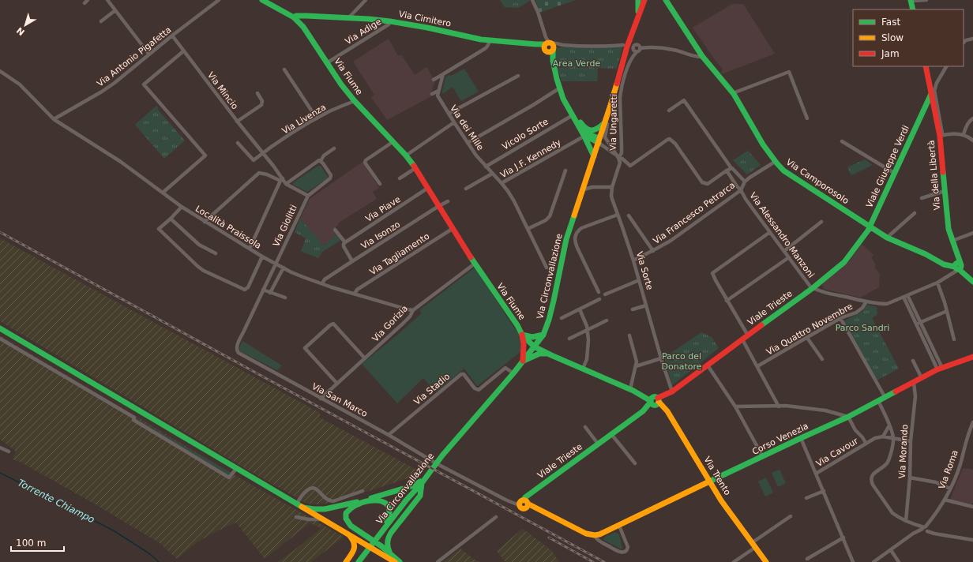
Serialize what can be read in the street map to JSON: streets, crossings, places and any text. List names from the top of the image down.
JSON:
{
  "streets": {
    "street": [
      "Via Cimitero",
      "Via Adige",
      "Via Antonio Pigafetta",
      "Via Fiume",
      "Via Mincio",
      "Via Livenza",
      "Via Ungaretti",
      "Via dei Mille",
      "Vicolo Sorte",
      "Via J.F. Kennedy",
      "Viale Giuseppe Verdi",
      "Via della Libertà",
      "Via Camporosolo",
      "Via Piave",
      "Via Francesco Petrarca",
      "Via Giolitti",
      "Località Praissola",
      "Via Isonzo",
      "Via Alessandro Manzoni",
      "Via Tagliamento",
      "Via Sorte",
      "Via Circonvallazione",
      "Viale Trieste",
      "Via Gorizia",
      "Via Quattro Novembre",
      "Via Stadio",
      "Via San Marco",
      "Corso Venezia",
      "Via Morando",
      "Via Cavour",
      "Via Roma",
      "Via Trento"
    ]
  },
  "crossings": [
    ["Via Cimitero", "Via Adige"],
    ["Via Cimitero", "Via Fiume"],
    ["Via Adige", "Via Fiume"],
    ["Via Antonio Pigafetta", "Via Mincio"],
    ["Via Antonio Pigafetta", "Località Praissola"],
    ["Via Fiume", "Via Livenza"],
    ["Via Fiume", "Via Piave"],
    ["Via Fiume", "Via Isonzo"],
    ["Via Fiume", "Via Tagliamento"],
    ["Via Fiume", "Via Circonvallazione"],
    ["Via Fiume", "Viale Trieste"],
    ["Via Fiume", "Via Gorizia"],
    ["Via Fiume", "Via Trento"],
    ["Via Mincio", "Via Livenza"],
    ["Via Ungaretti", "Via Sorte"],
    ["Via dei Mille", "Vicolo Sorte"],
    ["Via dei Mille", "Via J.F. Kennedy"],
    ["Viale Giuseppe Verdi", "Via della Libertà"],
    ["Viale Giuseppe Verdi", "Via Camporosolo"],
    ["Viale Giuseppe Verdi", "Viale Trieste"],
    ["Via della Libertà", "Via Camporosolo"],
    ["Via Camporosolo", "Via Francesco Petrarca"],
    ["Via Camporosolo", "Viale Trieste"],
    ["Via Francesco Petrarca", "Via Alessandro Manzoni"],
    ["Via Francesco Petrarca", "Via Sorte"],
    ["Via Giolitti", "Località Praissola"],
    ["Via Giolitti", "Via San Marco"],
    ["Località Praissola", "Via Isonzo"],
    ["Località Praissola", "Via Tagliamento"],
    ["Località Praissola", "Via Gorizia"],
    ["Via Alessandro Manzoni", "Viale Trieste"],
    ["Via Sorte", "Viale Trieste"],
    ["Via Circonvallazione", "Via Stadio"],
    ["Viale Trieste", "Via Trento"],
    ["Via Gorizia", "Via San Marco"],
    ["Via Stadio", "Via San Marco"],
    ["Corso Venezia", "Via Morando"],
    ["Corso Venezia", "Via Trento"]
  ],
  "water": ["Torrente Chiampo"],
  "parks": ["Area Verde", "Parco Sandri", "Parco del Donatore"],
  "legend": ["Fast", "Slow", "Jam"],
  "scale_bar": "100 m",
  "north": "bottom left"
}
